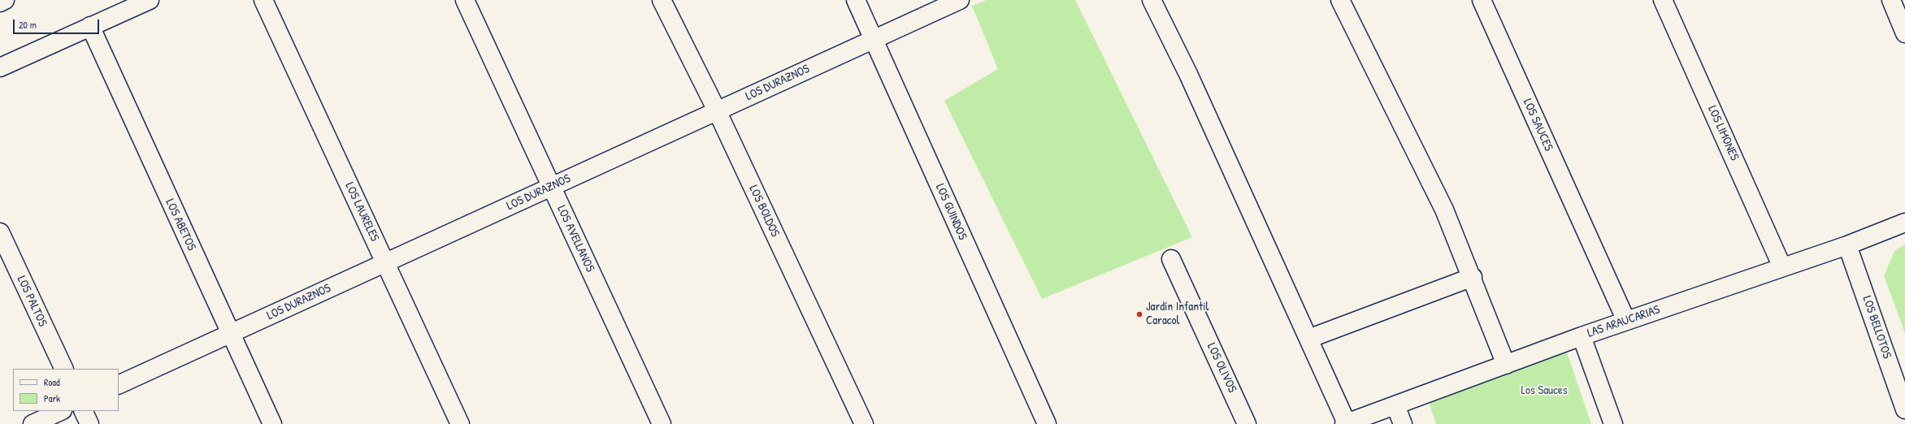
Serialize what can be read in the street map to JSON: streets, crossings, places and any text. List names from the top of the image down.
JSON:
{
  "streets": {
    "street": [
      "LOS DURAZNOS",
      "LOS SAUCES",
      "LOS LIMONES",
      "LOS BOLDOS",
      "LOS LAURELES",
      "LOS GUINDOS",
      "LOS ABETOS",
      "LOS AVELLANOS",
      "LOS PALTOS",
      "LAS ARAUCARIAS",
      "LOS BELLOTOS",
      "LOS OLIVOS"
    ]
  },
  "crossings": [
    ["LOS DURAZNOS", "LOS BOLDOS"],
    ["LOS DURAZNOS", "LOS LAURELES"],
    ["LOS DURAZNOS", "LOS GUINDOS"],
    ["LOS DURAZNOS", "LOS ABETOS"],
    ["LOS DURAZNOS", "LOS AVELLANOS"],
    ["LOS SAUCES", "LAS ARAUCARIAS"],
    ["LOS LIMONES", "LAS ARAUCARIAS"],
    ["LAS ARAUCARIAS", "LOS BELLOTOS"]
  ],
  "parks": ["Los Sauces"],
  "places": ["Jardín Infantil Caracol"],
  "legend": ["Road", "Park"],
  "scale_bar": "20 m"
}
